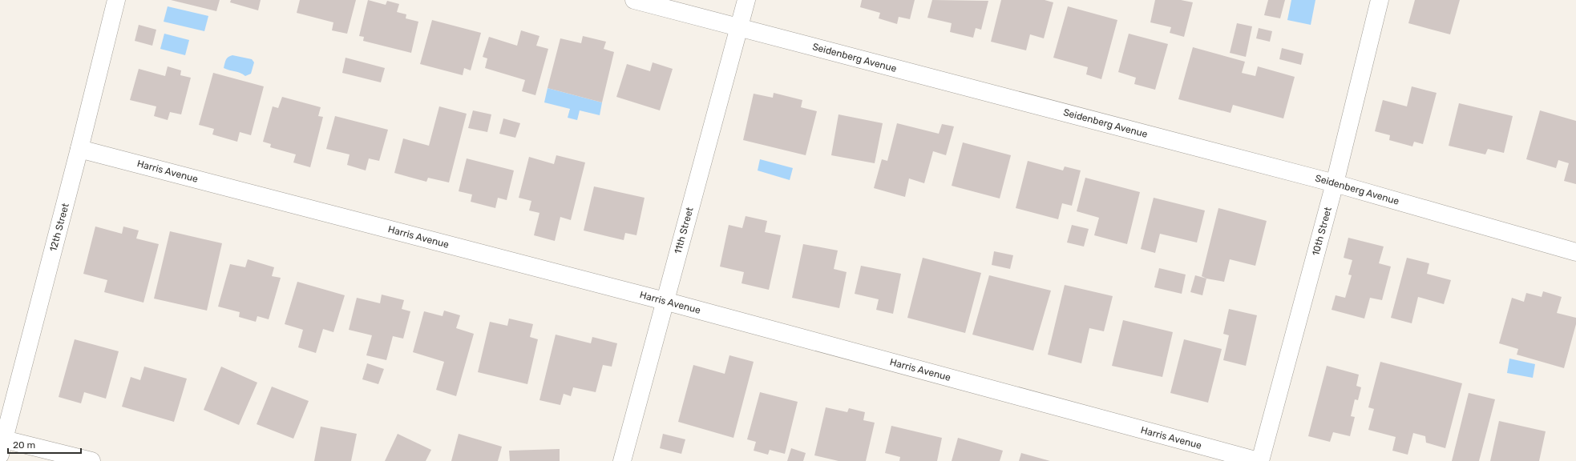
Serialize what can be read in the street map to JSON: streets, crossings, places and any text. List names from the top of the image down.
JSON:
{
  "streets": {
    "street": [
      "Seidenberg Avenue",
      "Harris Avenue",
      "12th Street",
      "11th Street",
      "10th Street"
    ]
  },
  "crossings": [
    ["Seidenberg Avenue", "11th Street"],
    ["Seidenberg Avenue", "10th Street"],
    ["Harris Avenue", "12th Street"],
    ["Harris Avenue", "11th Street"],
    ["Harris Avenue", "10th Street"]
  ],
  "scale_bar": "20 m"
}
